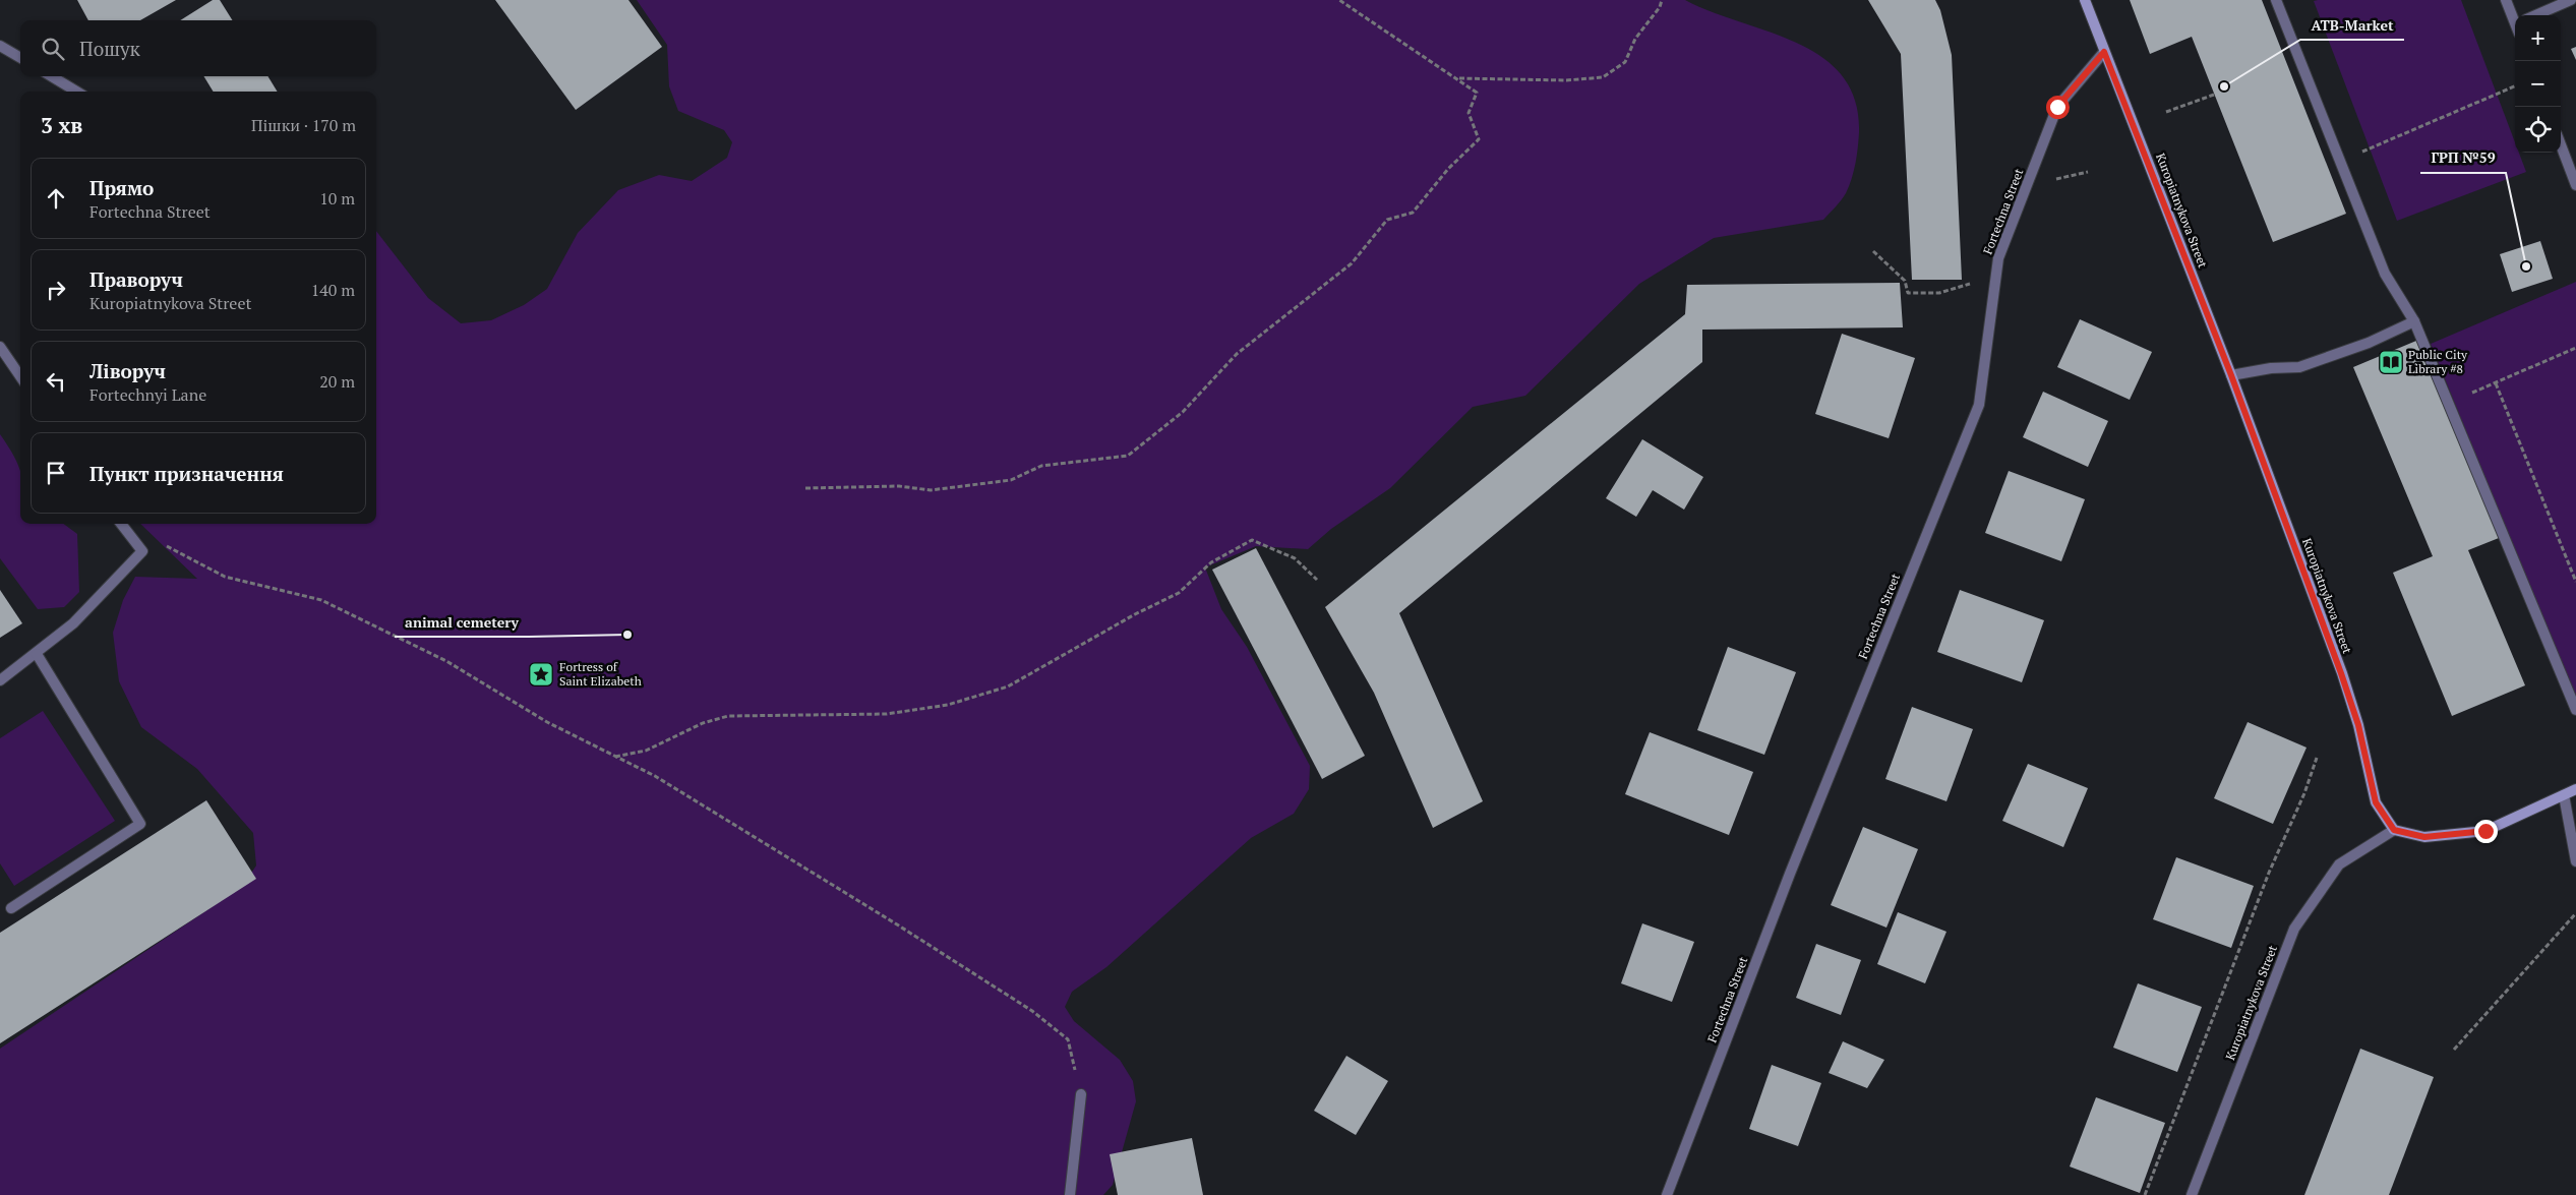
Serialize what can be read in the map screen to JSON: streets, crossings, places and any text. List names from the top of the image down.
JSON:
{
  "streets": {
    "street": ["Kuropiatnykova Street", "Fortechna Street"]
  },
  "crossings": [
    ["Kuropiatnykova Street", "Fortechna Street"]
  ],
  "places": {
    "other": ["ATB-Market", "ГРП №59", "animal cemetery"],
    "library": ["Public City Library #8"],
    "place": ["Fortress of Saint Elizabeth"]
  },
  "page": {
    "map_buttons": ["+", "−"],
    "search": "Пошук",
    "heading": ["3 хв", "Пішки · 170 m"],
    "list": [
      ["Прямо", "Fortechna Street", "10 m"],
      ["Праворуч", "Kuropiatnykova Street", "140 m"],
      ["Ліворуч", "Fortechnyi Lane", "20 m"],
      "Пункт призначення"
    ]
  }
}
